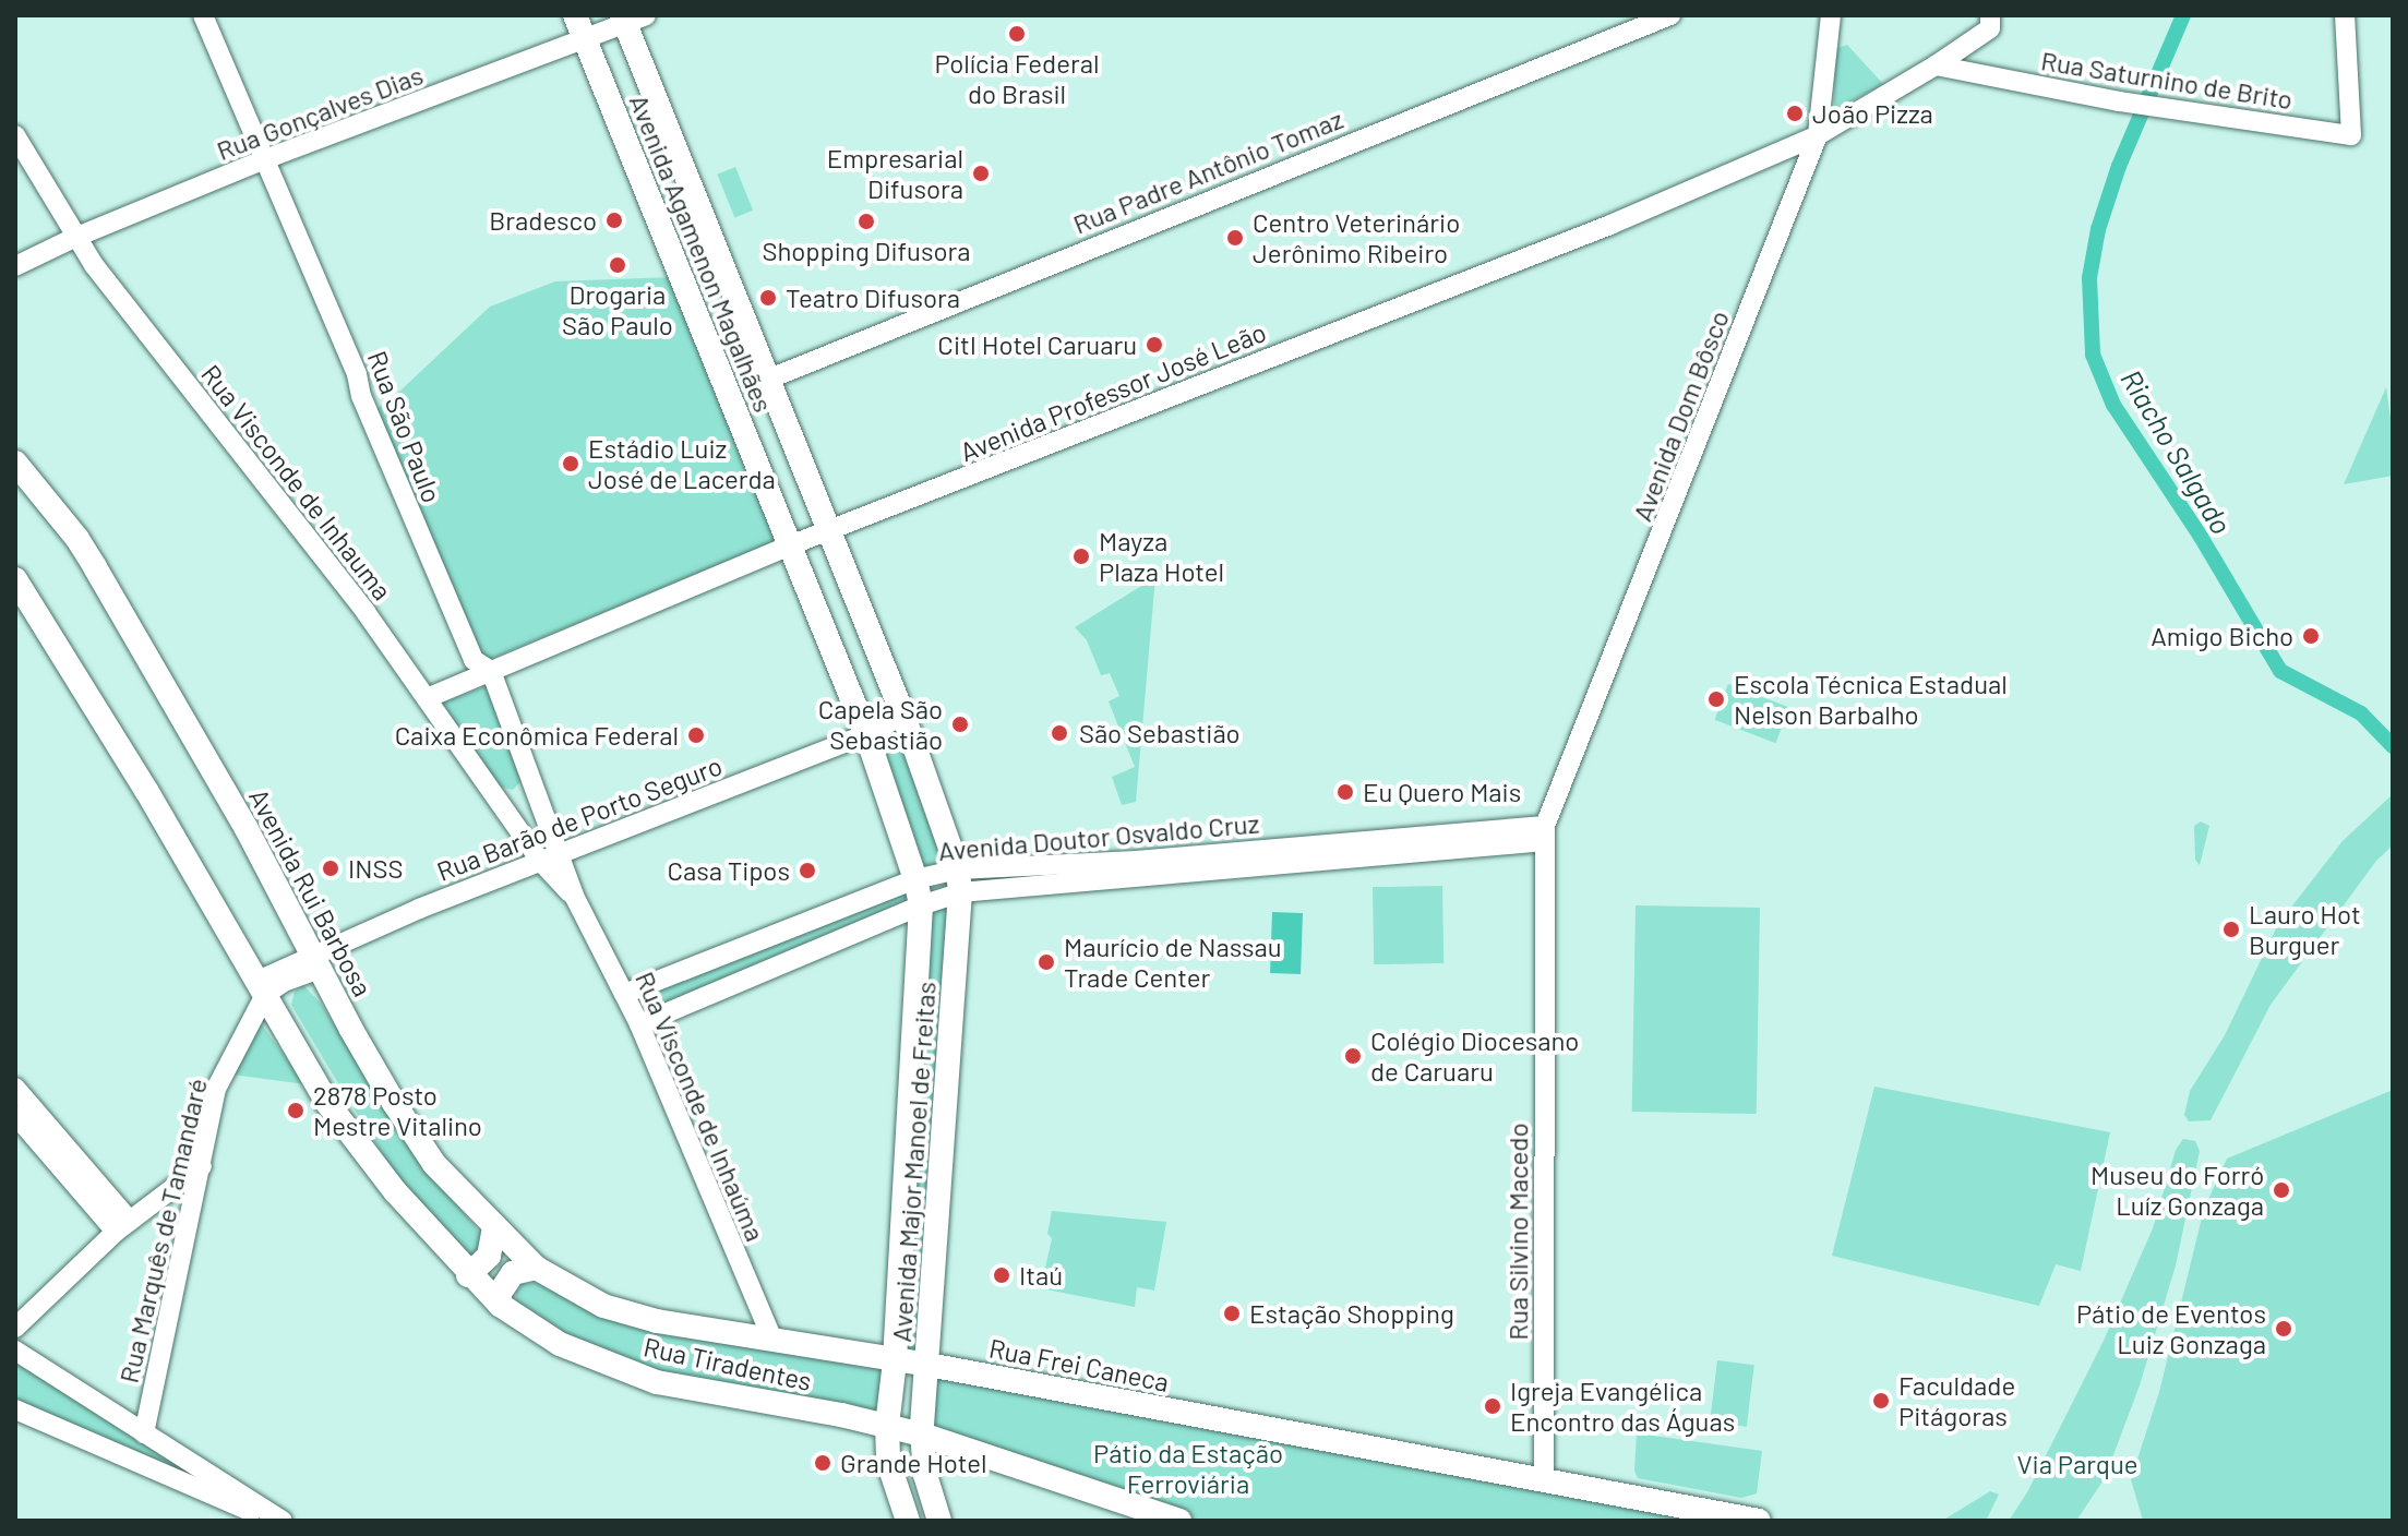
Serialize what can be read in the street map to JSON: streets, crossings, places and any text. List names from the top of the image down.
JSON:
{
  "streets": {
    "main road": [
      "Avenida Agamenon Magalhães",
      "Avenida Rui Barbosa",
      "Avenida Major Manoel de Freitas",
      "Rua Tiradentes",
      "Rua Frei Caneca"
    ],
    "street": [
      "Rua Saturnino de Brito",
      "Rua Gonçalves Dias",
      "Rua Padre Antônio Tomaz",
      "Avenida Professor José Leão",
      "Avenida Dom Bôsco",
      "Rua São Paulo",
      "Rua Visconde de Inhauma",
      "Rua Barão de Porto Seguro",
      "Avenida Doutor Osvaldo Cruz",
      "Rua Visconde de Inhaúma",
      "Rua Marquês de Tamandaré",
      "Rua Silvino Macedo"
    ]
  },
  "crossings": [
    ["Rua Saturnino de Brito", "Avenida Professor José Leão"],
    ["Rua Gonçalves Dias", "Avenida Agamenon Magalhães"],
    ["Rua Gonçalves Dias", "Rua São Paulo"],
    ["Rua Gonçalves Dias", "Rua Visconde de Inhauma"],
    ["Rua Padre Antônio Tomaz", "Avenida Agamenon Magalhães"],
    ["Avenida Agamenon Magalhães", "Avenida Professor José Leão"],
    ["Avenida Agamenon Magalhães", "Rua Barão de Porto Seguro"],
    ["Avenida Agamenon Magalhães", "Avenida Doutor Osvaldo Cruz"],
    ["Avenida Agamenon Magalhães", "Avenida Major Manoel de Freitas"],
    ["Avenida Professor José Leão", "Avenida Dom Bôsco"],
    ["Avenida Professor José Leão", "Rua São Paulo"],
    ["Avenida Professor José Leão", "Rua Visconde de Inhauma"],
    ["Avenida Dom Bôsco", "Avenida Doutor Osvaldo Cruz"],
    ["Avenida Dom Bôsco", "Rua Silvino Macedo"],
    ["Rua São Paulo", "Rua Barão de Porto Seguro"],
    ["Rua São Paulo", "Rua Visconde de Inhaúma"],
    ["Rua Visconde de Inhauma", "Rua Barão de Porto Seguro"],
    ["Rua Visconde de Inhauma", "Rua Visconde de Inhaúma"],
    ["Rua Barão de Porto Seguro", "Avenida Rui Barbosa"],
    ["Rua Barão de Porto Seguro", "Rua Visconde de Inhaúma"],
    ["Rua Barão de Porto Seguro", "Rua Marquês de Tamandaré"],
    ["Avenida Doutor Osvaldo Cruz", "Rua Visconde de Inhaúma"],
    ["Avenida Doutor Osvaldo Cruz", "Avenida Major Manoel de Freitas"],
    ["Avenida Doutor Osvaldo Cruz", "Rua Silvino Macedo"],
    ["Avenida Rui Barbosa", "Rua Frei Caneca"],
    ["Rua Visconde de Inhaúma", "Rua Frei Caneca"],
    ["Avenida Major Manoel de Freitas", "Rua Tiradentes"],
    ["Avenida Major Manoel de Freitas", "Rua Frei Caneca"],
    ["Rua Silvino Macedo", "Rua Frei Caneca"]
  ],
  "water": ["Riacho Salgado"],
  "parks": ["Pátio da Estação Ferroviária", "Via Parque"],
  "places": [
    "Polícia Federal do Brasil",
    "João Pizza",
    "Empresarial Difusora",
    "Bradesco",
    "Shopping Difusora",
    "Centro Veterinário Jerônimo Ribeiro",
    "Drogaria São Paulo",
    "Teatro Difusora",
    "CitI Hotel Caruaru",
    "Estádio Luiz José de Lacerda",
    "Mayza Plaza Hotel",
    "Amigo Bicho",
    "Escola Técnica Estadual Nelson Barbalho",
    "Capela São Sebastião",
    "São Sebastião",
    "Caixa Econômica Federal",
    "Eu Quero Mais",
    "INSS",
    "Casa Tipos",
    "Lauro Hot Burguer",
    "Maurício de Nassau Trade Center",
    "Colégio Diocesano de Caruaru",
    "2878 Posto Mestre Vitalino",
    "Museu do Forró Luíz Gonzaga",
    "Itaú",
    "Estação Shopping",
    "Pátio de Eventos Luiz Gonzaga",
    "Faculdade Pitágoras",
    "Igreja Evangélica Encontro das Águas",
    "Grande Hotel"
  ]
}
